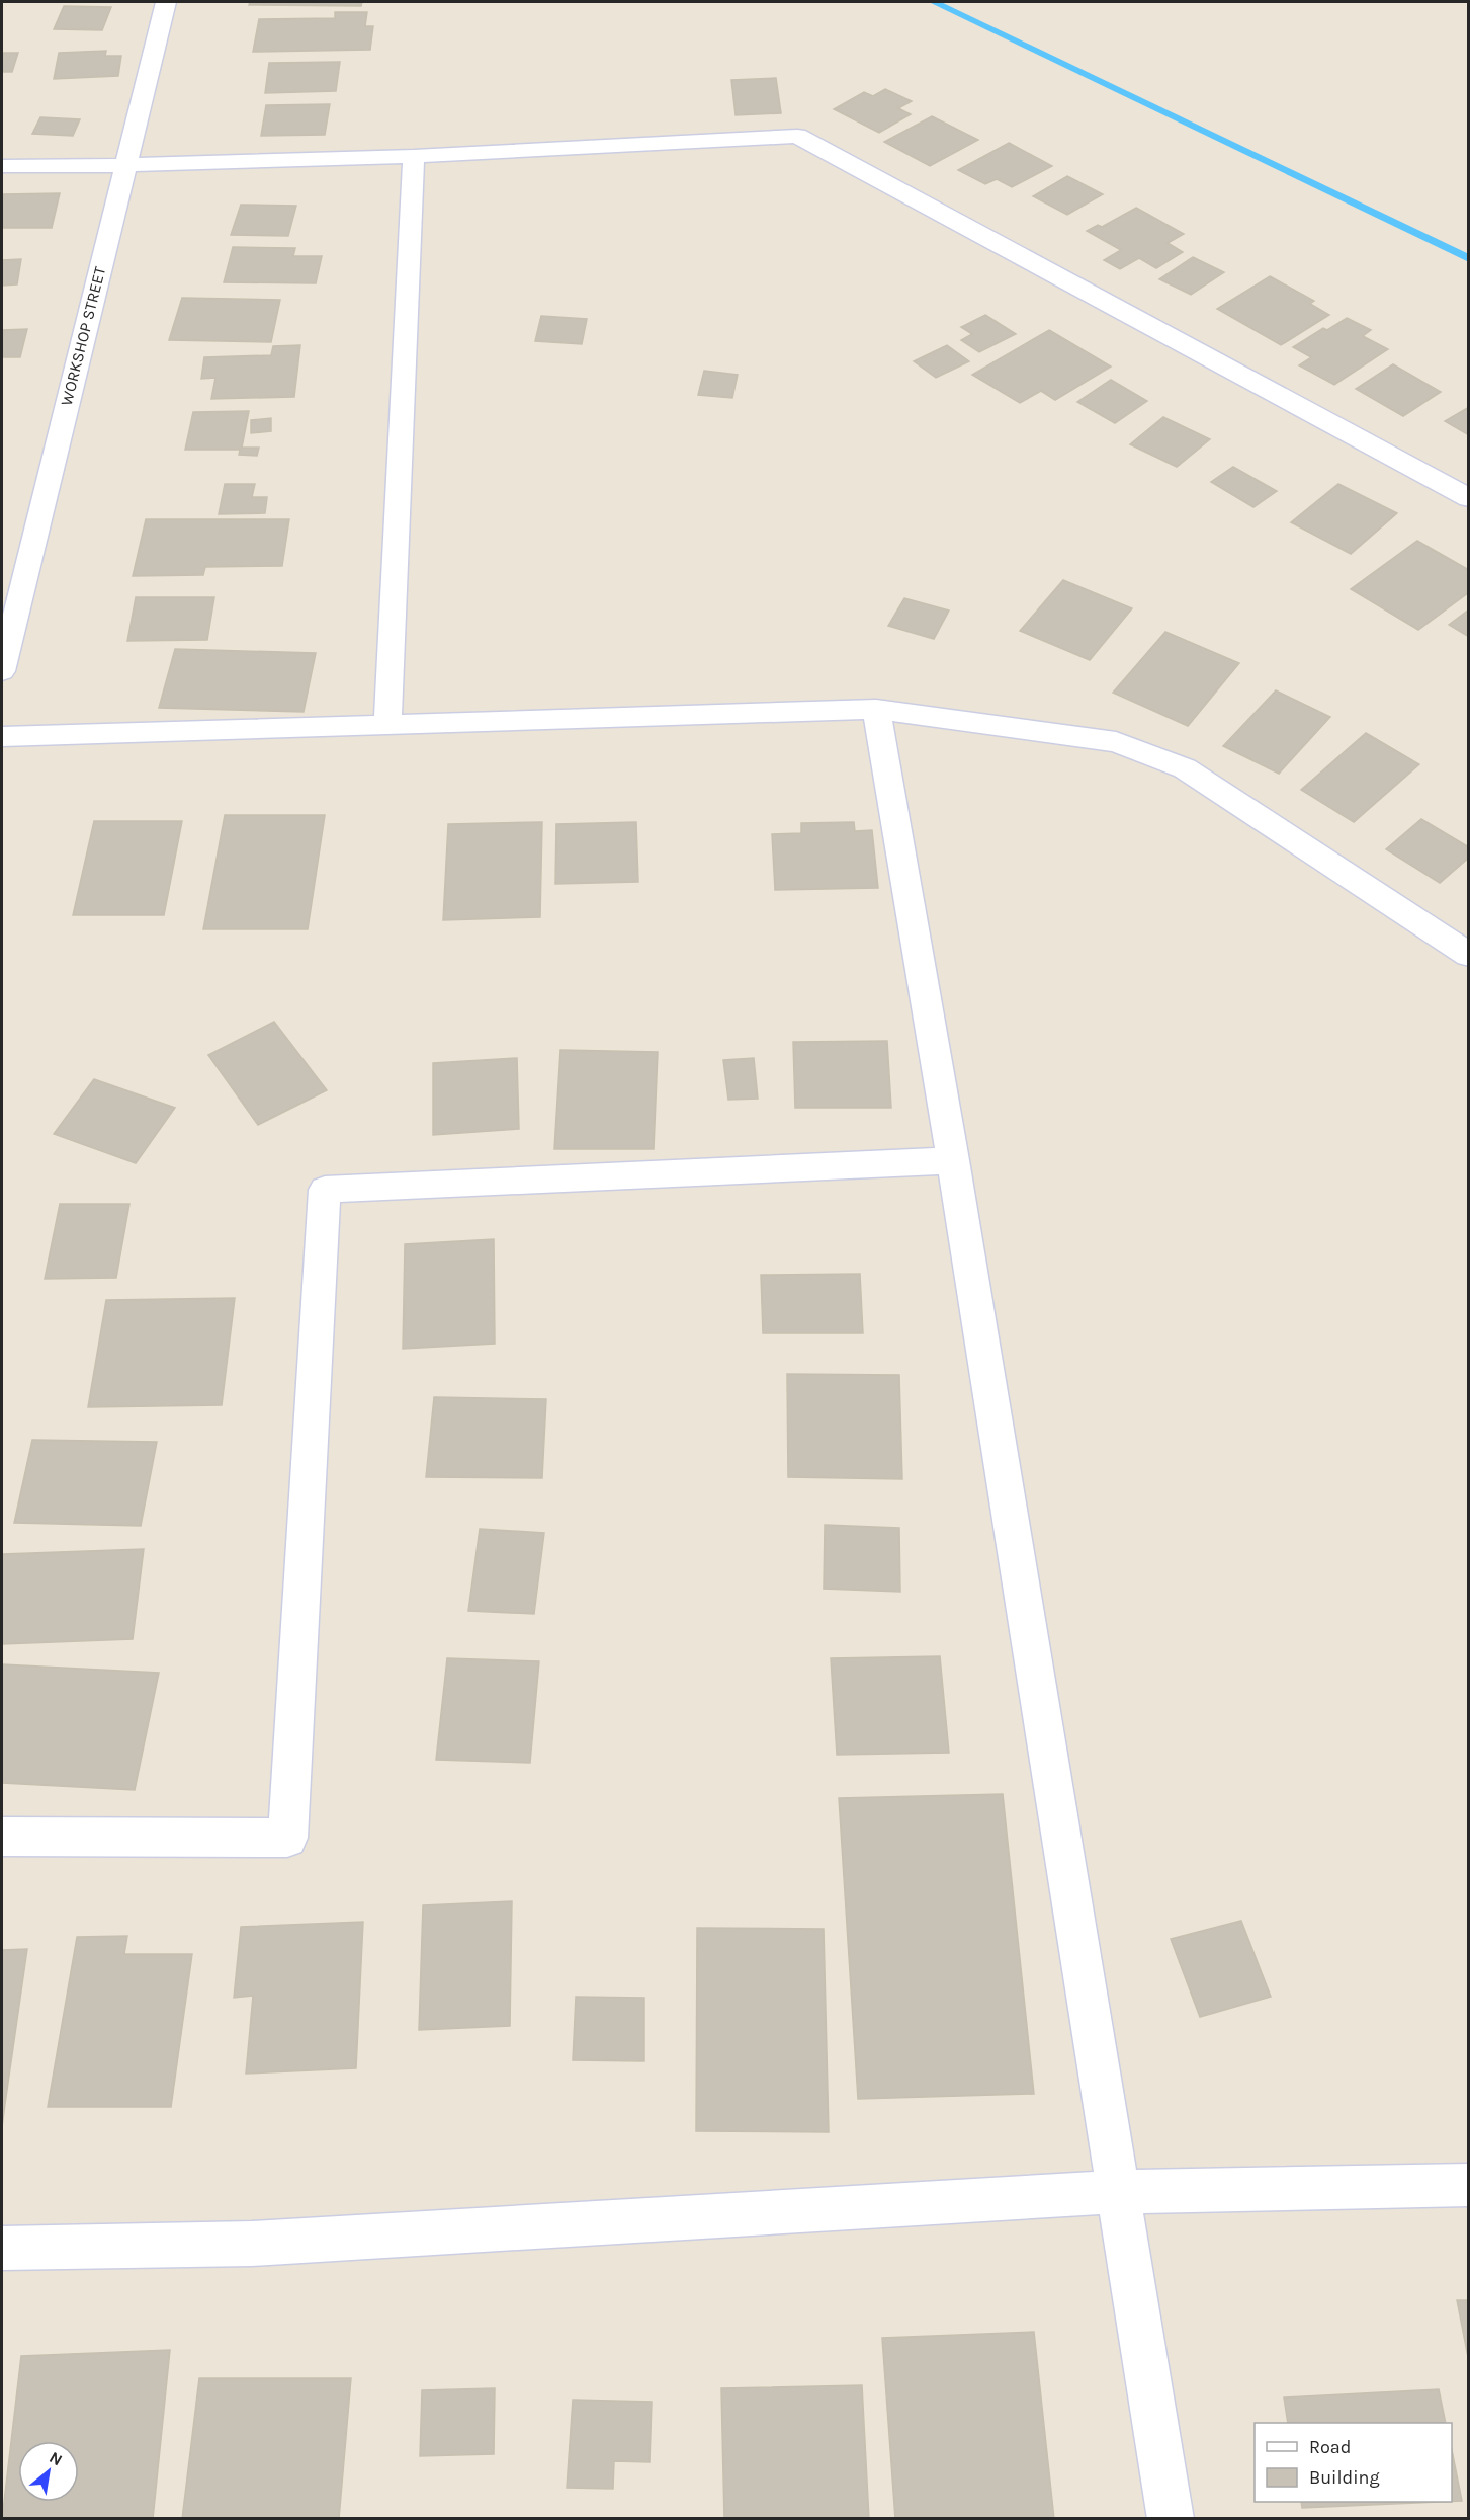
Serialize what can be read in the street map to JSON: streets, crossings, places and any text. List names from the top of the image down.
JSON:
{
  "streets": {
    "street": ["WORKSHOP STREET"]
  },
  "legend": ["Road", "Building"],
  "north": "top right"
}
